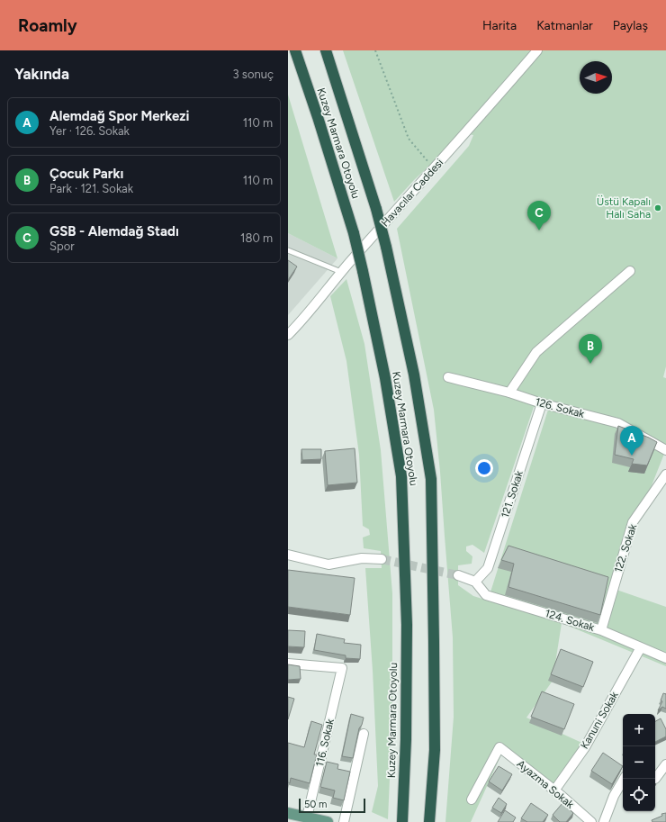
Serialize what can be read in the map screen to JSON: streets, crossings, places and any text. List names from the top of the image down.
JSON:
{
  "streets": {
    "highway": ["Kuzey Marmara Otoyolu"],
    "street": [
      "Havacılar Caddesi",
      "126. Sokak",
      "121. Sokak",
      "122. Sokak",
      "124. Sokak",
      "Kanuni Sokak",
      "116. Sokak",
      "Ayazma Sokak"
    ]
  },
  "crossings": [
    ["126. Sokak", "121. Sokak"],
    ["121. Sokak", "124. Sokak"],
    ["122. Sokak", "124. Sokak"],
    ["124. Sokak", "Kanuni Sokak"],
    ["Kanuni Sokak", "Ayazma Sokak"]
  ],
  "places": ["Üstü Kapalı Halı Saha"],
  "scale_bar": "50 m",
  "north": "right",
  "page": {
    "header": "Roamly",
    "nav": ["Harita", "Katmanlar", "Paylaş"],
    "heading": ["Yakında", "3 sonuç"],
    "list": [
      {
        "mark": "A",
        "name": "Alemdağ Spor Merkezi",
        "note": "Yer · 126. Sokak",
        "value": "110 m"
      },
      {
        "mark": "B",
        "name": "Çocuk Parkı",
        "note": "Park · 121. Sokak",
        "value": "110 m"
      },
      {
        "mark": "C",
        "name": "GSB - Alemdağ Stadı",
        "note": "Spor",
        "value": "180 m"
      }
    ],
    "pins": ["C", "B", "A"],
    "map_buttons": ["+", "−"],
    "scale": "50 m"
  }
}
